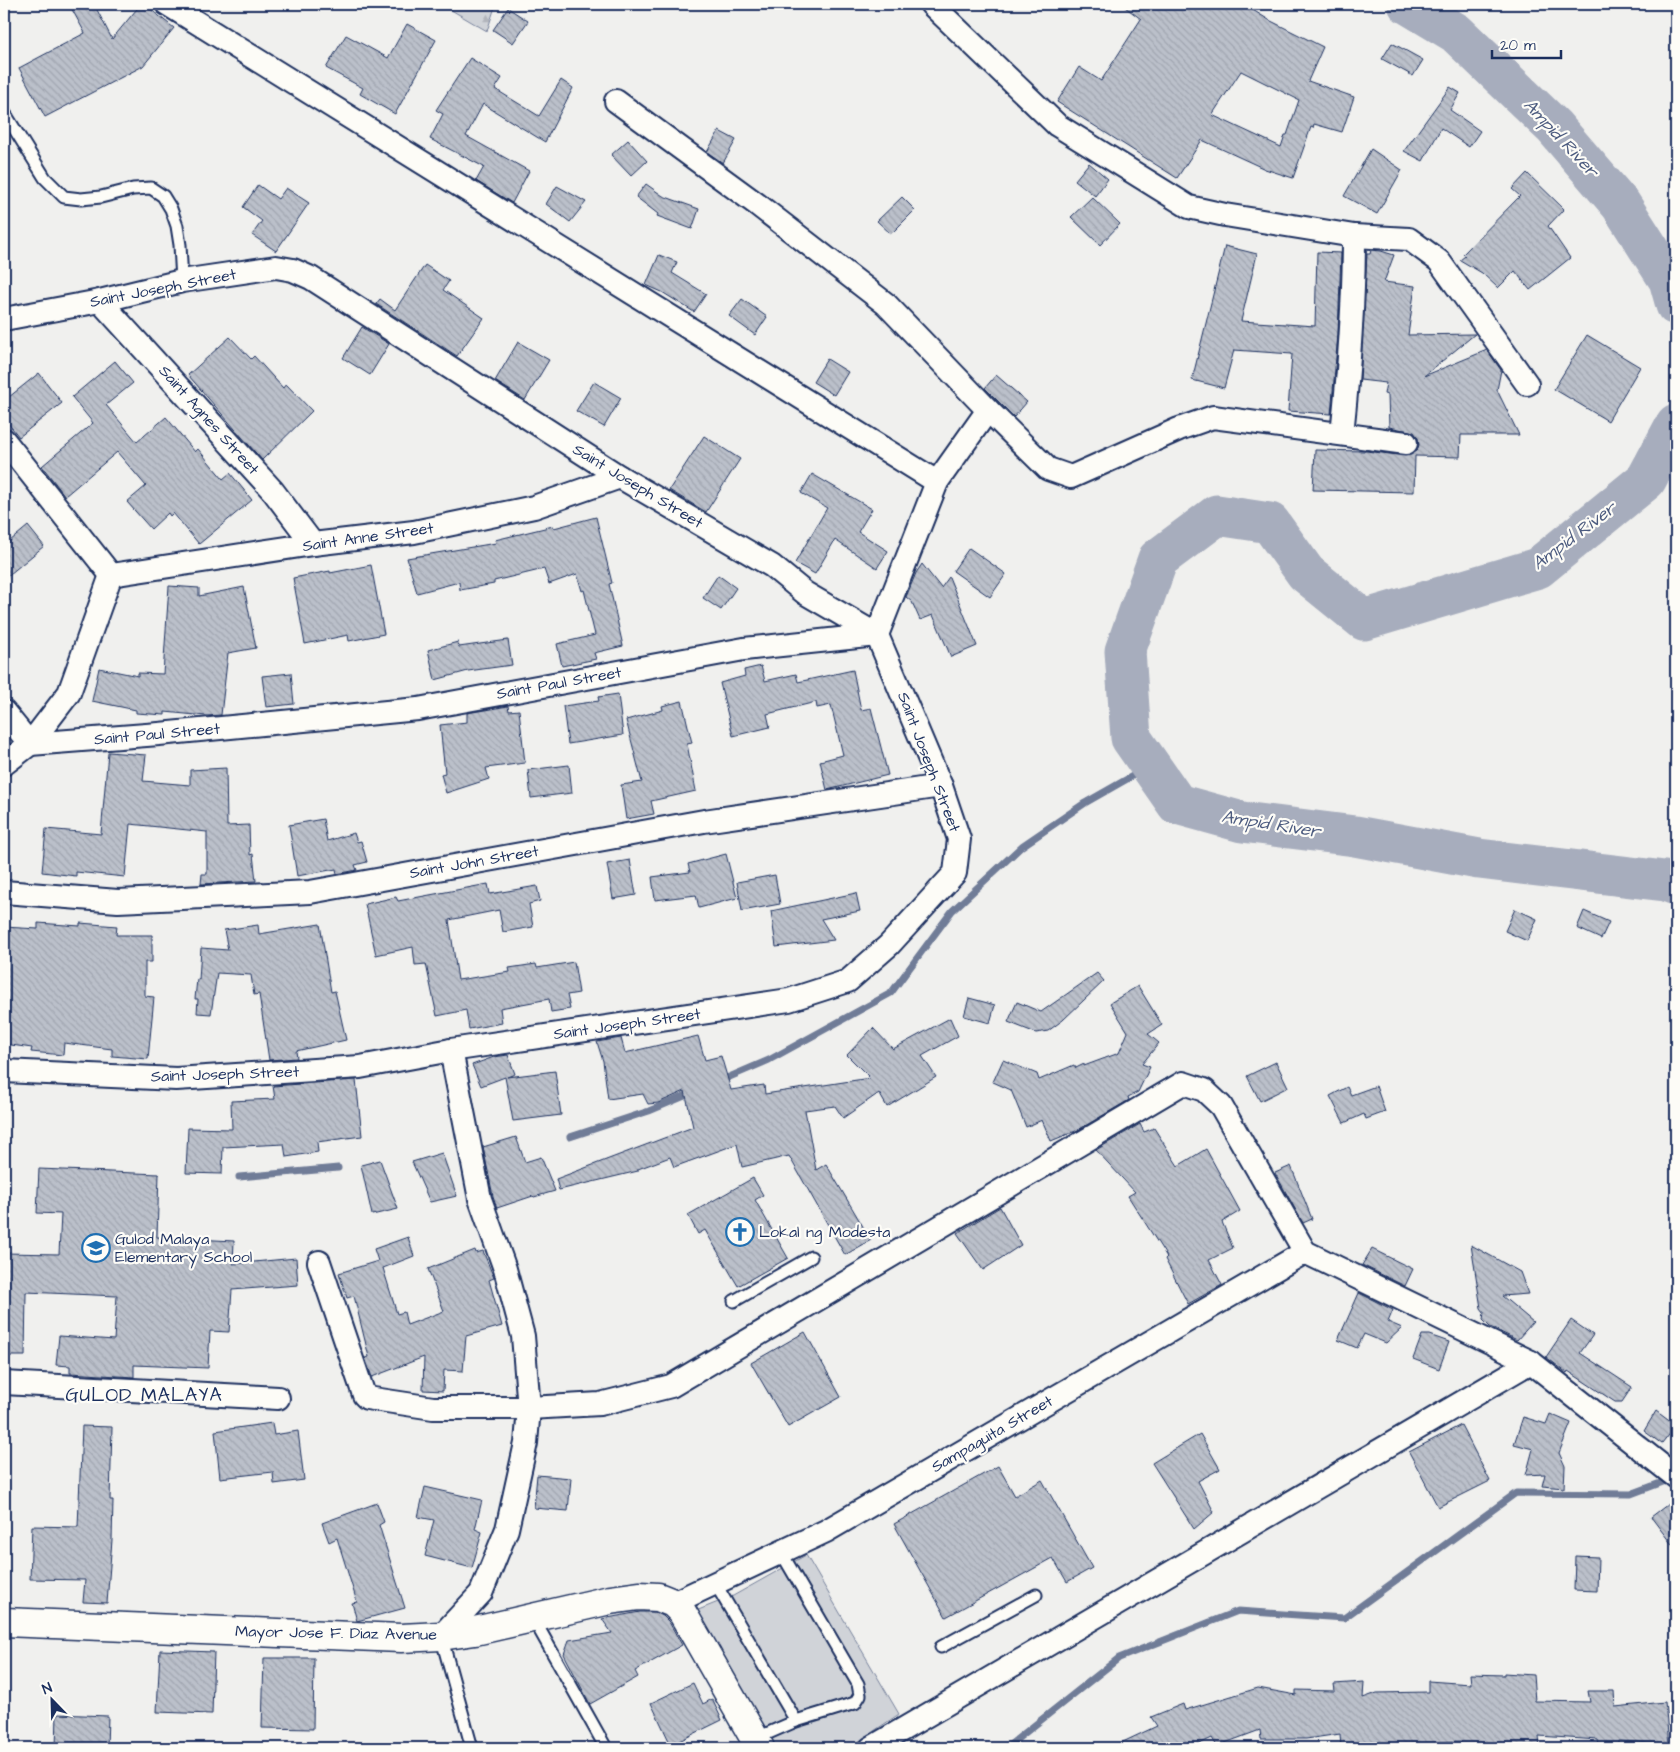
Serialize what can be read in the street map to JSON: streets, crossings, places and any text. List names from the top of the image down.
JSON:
{
  "streets": {
    "main road": ["Mayor Jose F. Diaz Avenue"],
    "street": [
      "Saint Joseph Street",
      "Saint Agnes Street",
      "Saint Anne Street",
      "Saint Paul Street",
      "Saint John Street",
      "Sampaguita Street"
    ]
  },
  "crossings": [
    ["Saint Joseph Street", "Saint Agnes Street"],
    ["Saint Joseph Street", "Saint Anne Street"],
    ["Saint Joseph Street", "Saint Paul Street"],
    ["Saint Joseph Street", "Saint John Street"],
    ["Saint Agnes Street", "Saint Anne Street"],
    ["Sampaguita Street", "Mayor Jose F. Diaz Avenue"]
  ],
  "districts": ["GULOD MALAYA"],
  "water": ["Ampid River"],
  "places": {
    "church": ["Lokal ng Modesta"],
    "school or university": ["Gulod Malaya Elementary School"]
  },
  "scale_bar": "20 m",
  "north": "top left"
}
